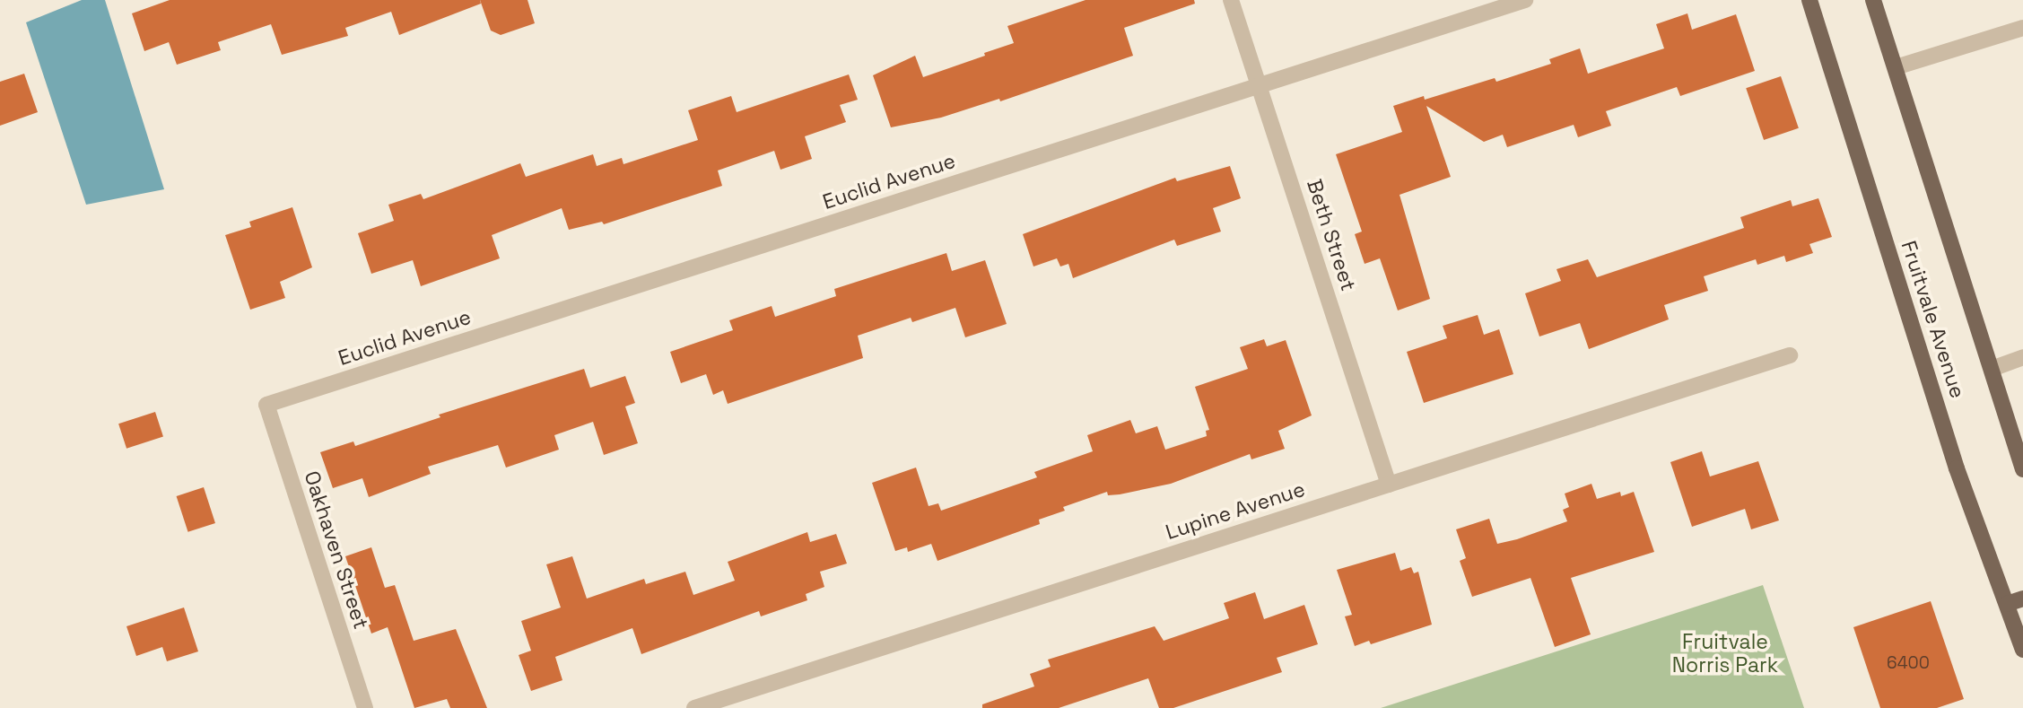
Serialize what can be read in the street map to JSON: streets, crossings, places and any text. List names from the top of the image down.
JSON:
{
  "streets": {
    "main road": ["Fruitvale Avenue"],
    "street": [
      "Euclid Avenue",
      "Beth Street",
      "Lupine Avenue",
      "Oakhaven Street"
    ]
  },
  "crossings": [
    ["Euclid Avenue", "Beth Street"],
    ["Euclid Avenue", "Oakhaven Street"],
    ["Beth Street", "Lupine Avenue"]
  ],
  "parks": ["Fruitvale Norris Park"],
  "house_numbers": ["6400"]
}
